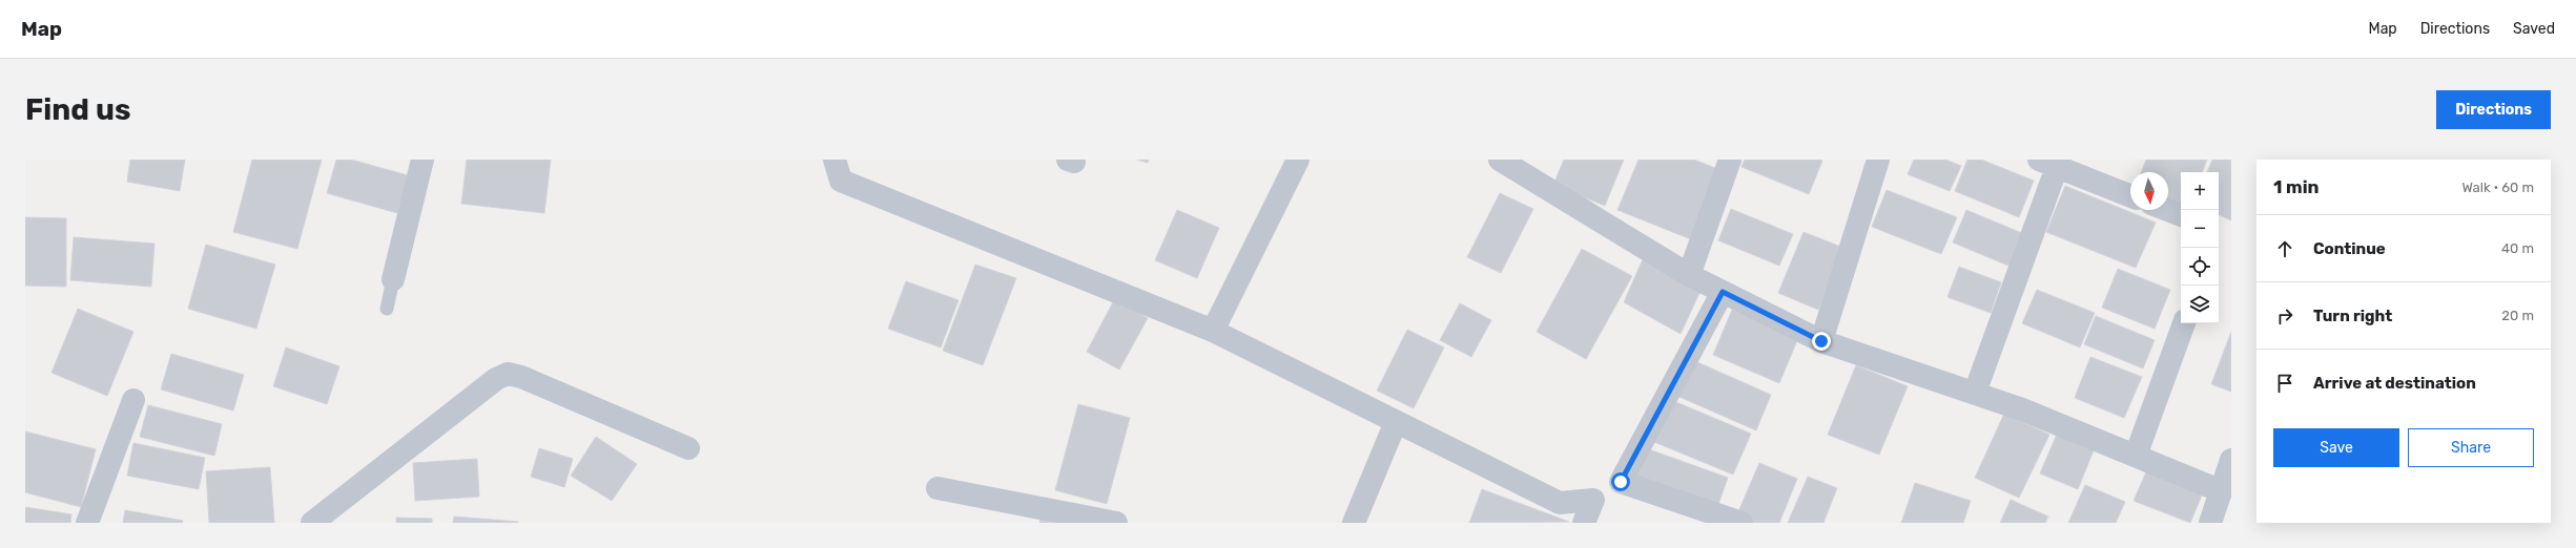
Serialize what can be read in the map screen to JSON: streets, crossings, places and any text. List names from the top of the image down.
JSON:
{
  "north": "bottom",
  "page": {
    "header": "Map",
    "nav": ["Map", "Directions", "Saved"],
    "buttons": [
      "Directions",
      ["Save", "Share"]
    ],
    "title": "Find us",
    "heading": ["1 min", "Walk · 60 m"],
    "map_buttons": ["+", "−"],
    "list": [
      ["Continue", "40 m"],
      ["Turn right", "20 m"],
      "Arrive at destination"
    ]
  }
}
